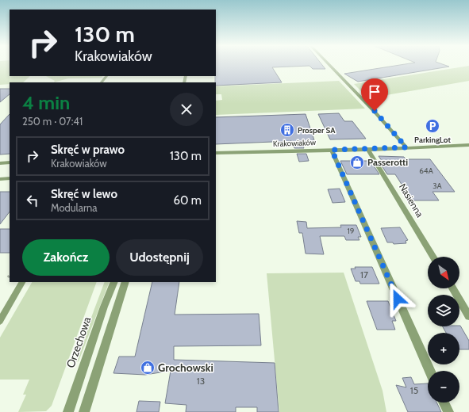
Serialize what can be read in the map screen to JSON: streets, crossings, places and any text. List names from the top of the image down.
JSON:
{
  "streets": {
    "street": ["Krakowiaków", "Nasienna", "Orzechowa"]
  },
  "crossings": [
    ["Krakowiaków", "Nasienna"]
  ],
  "places": {
    "parking": ["ParkingLot"],
    "building": ["Prosper SA"],
    "shop": ["Passerotti", "Grochowski"]
  },
  "house_numbers": [
    "64A",
    "3A",
    "19",
    "17",
    "13",
    "15"
  ],
  "north": "bottom right",
  "page": {
    "turn": ["130 m", "Krakowiaków"],
    "heading": ["4 min", "250 m · 07:41"],
    "list": [
      {
        "name": "Skręć w prawo",
        "note": "Krakowiaków",
        "value": "130 m"
      },
      {
        "name": "Skręć w lewo",
        "note": "Modularna",
        "value": "60 m"
      }
    ],
    "buttons": ["Zakończ", "Udostępnij"],
    "map_buttons": ["+", "−"]
  }
}
